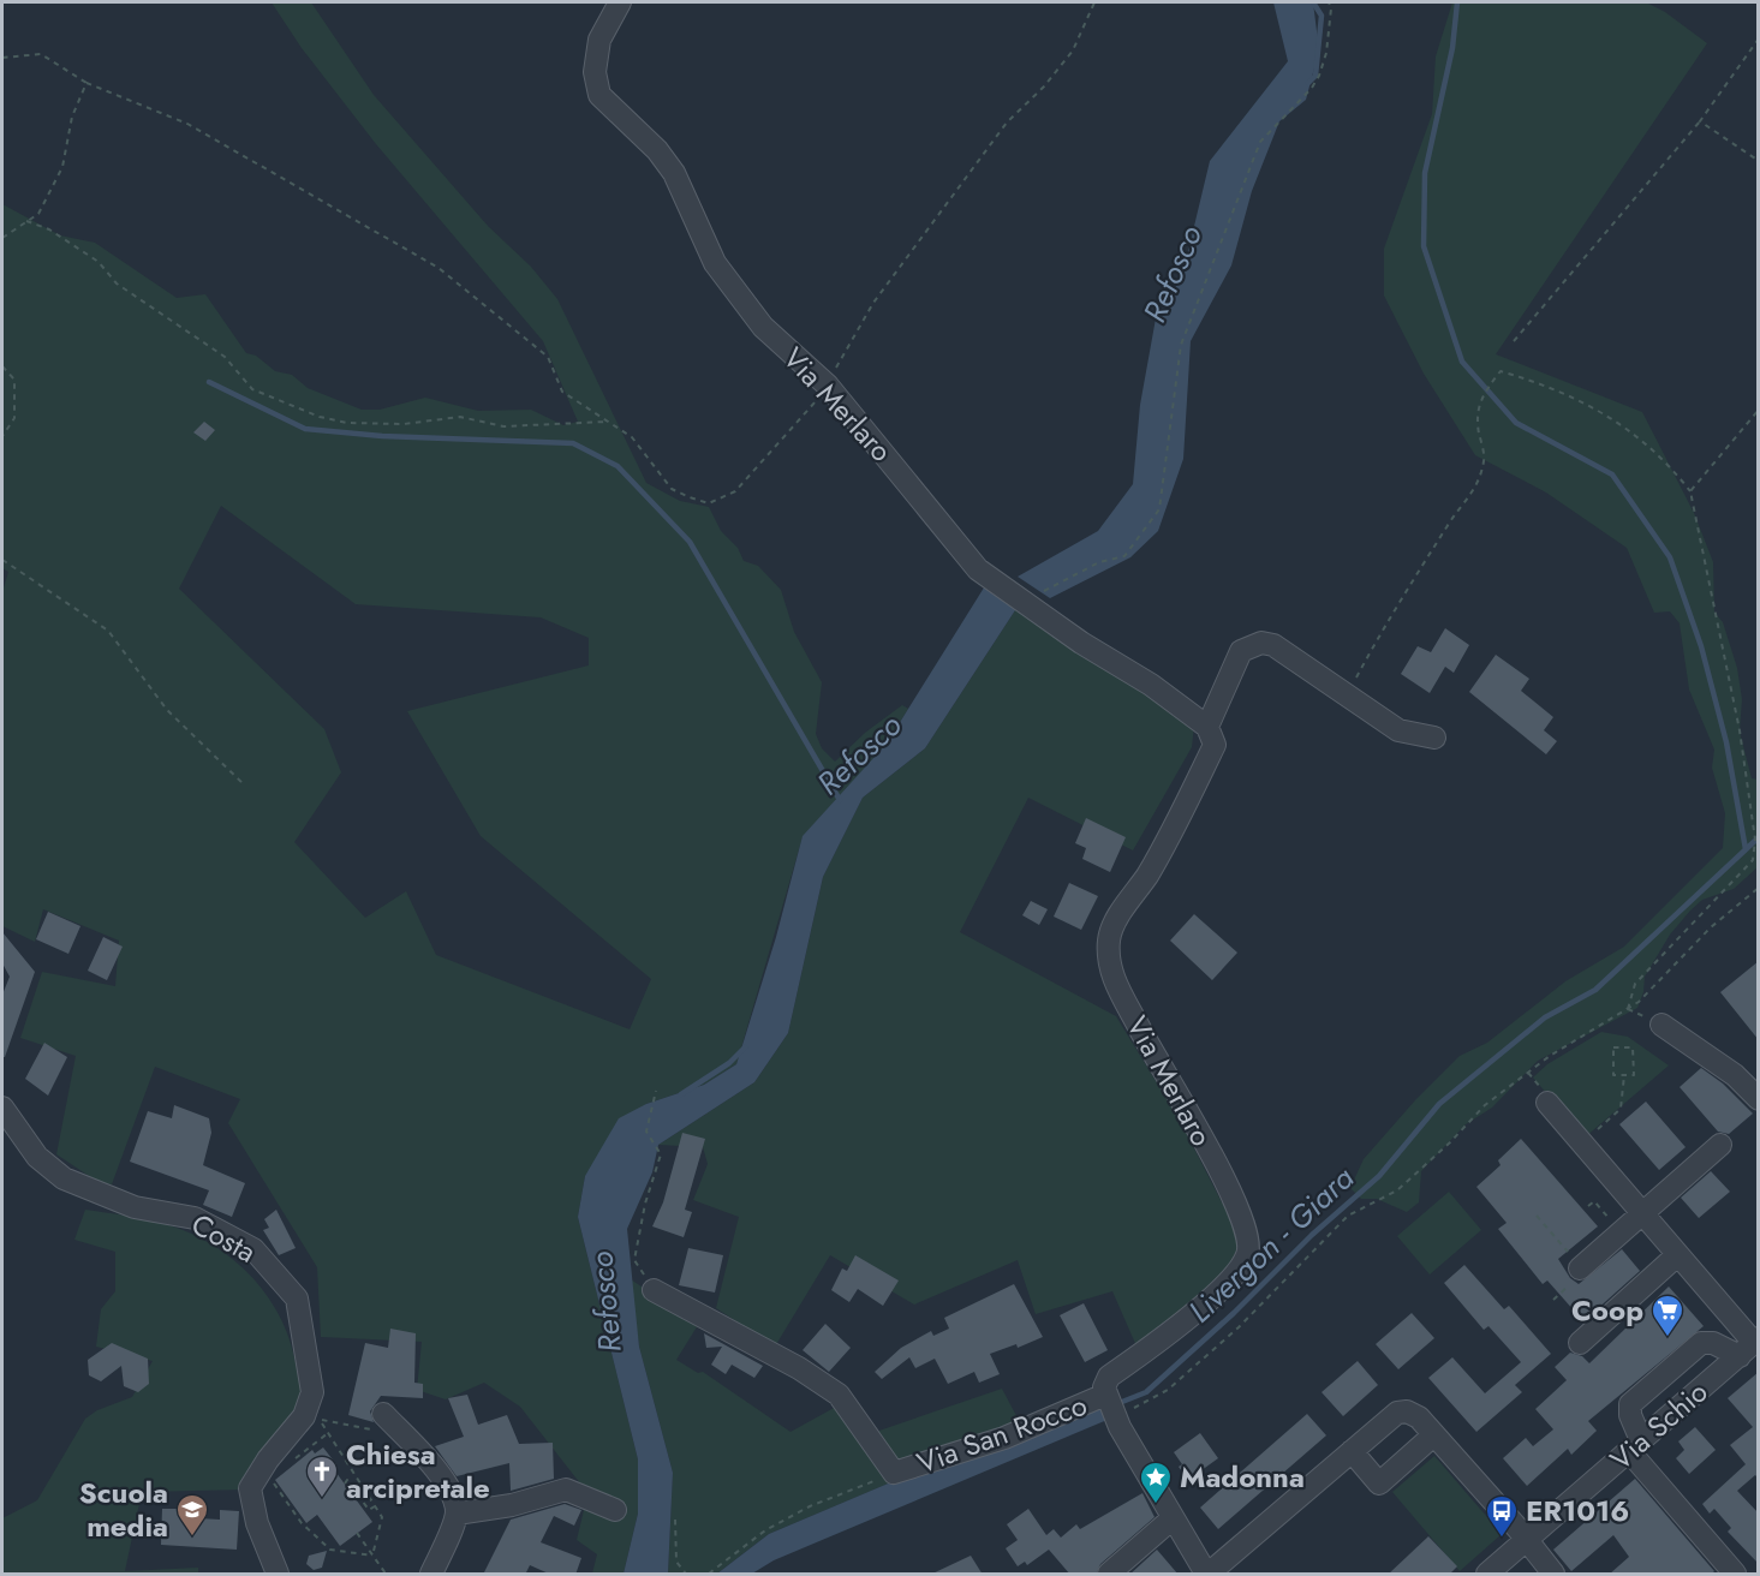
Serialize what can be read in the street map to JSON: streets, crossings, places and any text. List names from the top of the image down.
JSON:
{
  "streets": {
    "street": [
      "Via Merlaro",
      "Costa",
      "Via Schio",
      "Via San Rocco"
    ]
  },
  "crossings": [
    ["Via Merlaro", "Via San Rocco"]
  ],
  "water": ["Refosco", "Livergon - Giara"],
  "places": {
    "supermarket": ["Coop"],
    "church": ["Chiesa arcipretale"],
    "place": ["Madonna"],
    "school or university": ["Scuola media"],
    "bus stop": ["ER1016"]
  }
}
